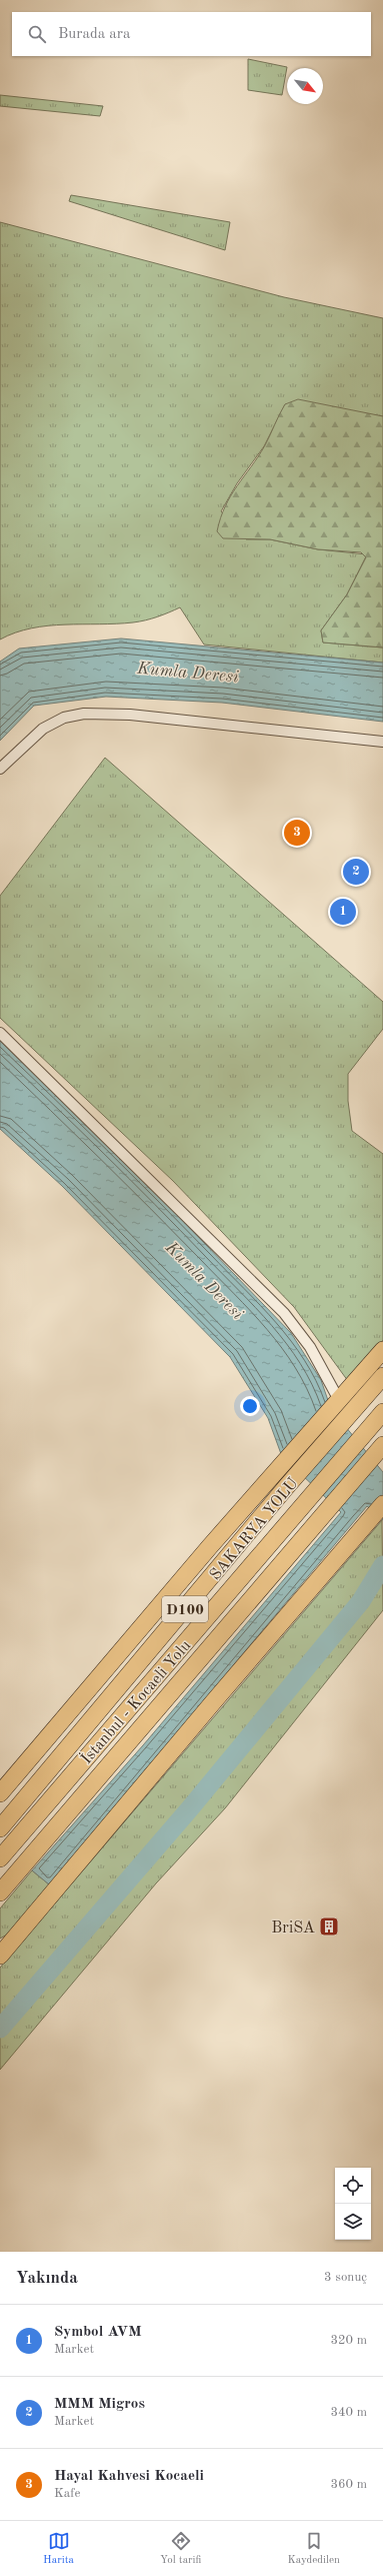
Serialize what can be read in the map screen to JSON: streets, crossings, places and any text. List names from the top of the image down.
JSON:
{
  "streets": {
    "highway": ["SAKARYA YOLU", "D100", "İstanbul - Kocaeli Yolu"]
  },
  "water": ["Kumla Deresi"],
  "places": {
    "building": ["BriSA"]
  },
  "north": "bottom right",
  "page": {
    "search": "Burada ara",
    "pins": ["3", "2", "1"],
    "heading": ["Yakında", "3 sonuç"],
    "list": [
      {
        "mark": "1",
        "name": "Symbol AVM",
        "note": "Market",
        "value": "320 m"
      },
      {
        "mark": "2",
        "name": "MMM Migros",
        "note": "Market",
        "value": "340 m"
      },
      {
        "mark": "3",
        "name": "Hayal Kahvesi Kocaeli",
        "note": "Kafe",
        "value": "360 m"
      }
    ],
    "nav": ["Harita", "Yol tarifi", "Kaydedilen"]
  }
}
